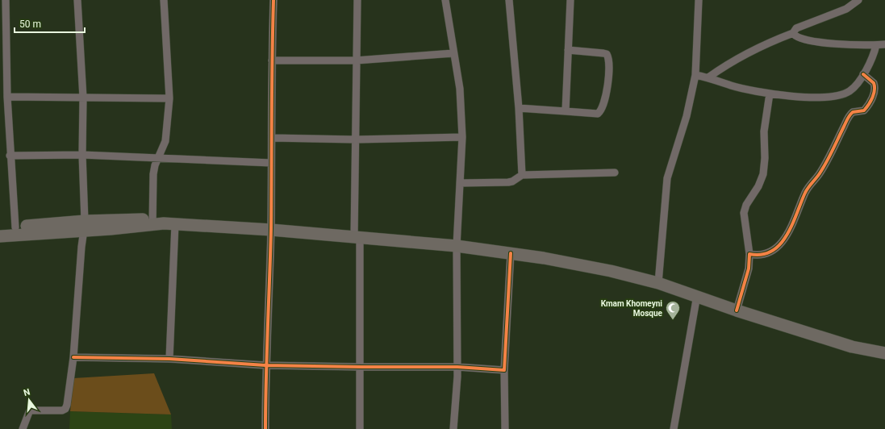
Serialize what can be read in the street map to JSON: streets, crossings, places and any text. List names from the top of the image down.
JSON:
{
  "places": {
    "mosque": ["Kmam Khomeyni Mosque"]
  },
  "scale_bar": "50 m",
  "north": "top"
}
